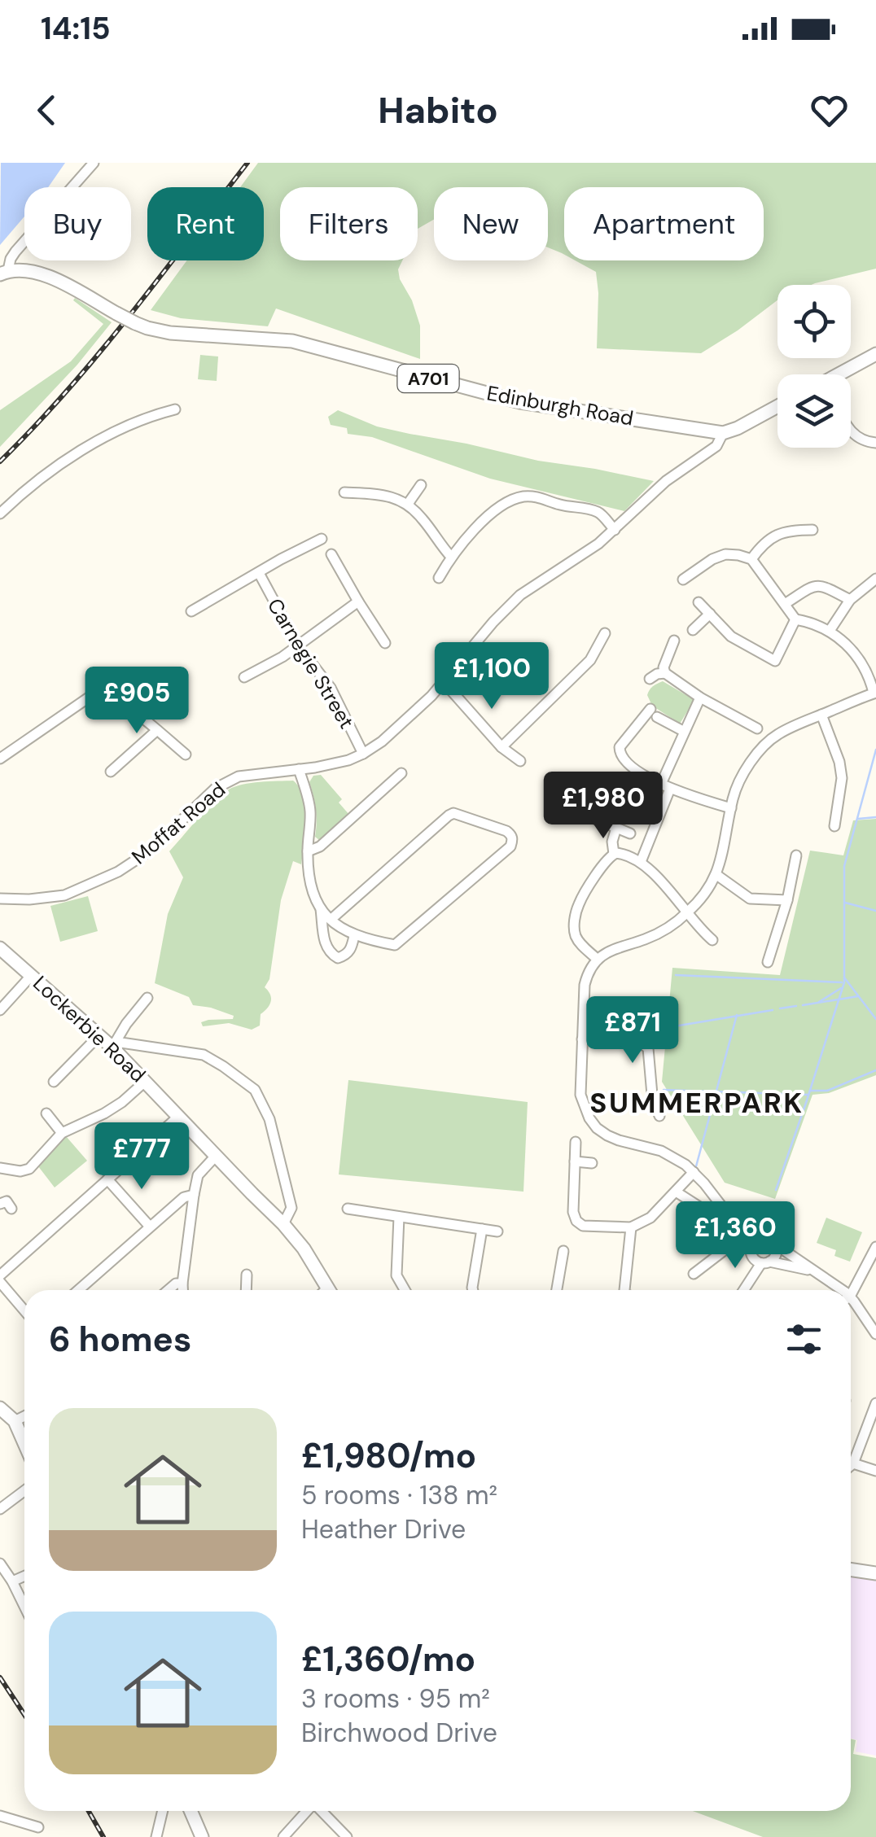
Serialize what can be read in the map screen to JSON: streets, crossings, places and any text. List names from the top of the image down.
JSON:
{
  "streets": {
    "main road": ["A701", "Edinburgh Road", "Lockerbie Road"],
    "street": ["Carnegie Street", "Moffat Road"]
  },
  "crossings": [
    ["Edinburgh Road", "Moffat Road"],
    ["Carnegie Street", "Moffat Road"]
  ],
  "districts": ["SUMMERPARK"],
  "page": {
    "status": "14:15",
    "header": "Habito",
    "chip": [
      "Buy",
      "Rent",
      "Filters",
      "New",
      "Apartment"
    ],
    "price": [
      "£1,100",
      "£905",
      "£1,980",
      "£871",
      "£777",
      "£1,360"
    ],
    "heading": "6 homes",
    "list": [
      {
        "name": "£1,980/mo",
        "note": "5 rooms · 138 m² · Heather Drive"
      },
      {
        "name": "£1,360/mo",
        "note": "3 rooms · 95 m² · Birchwood Drive"
      }
    ]
  }
}
